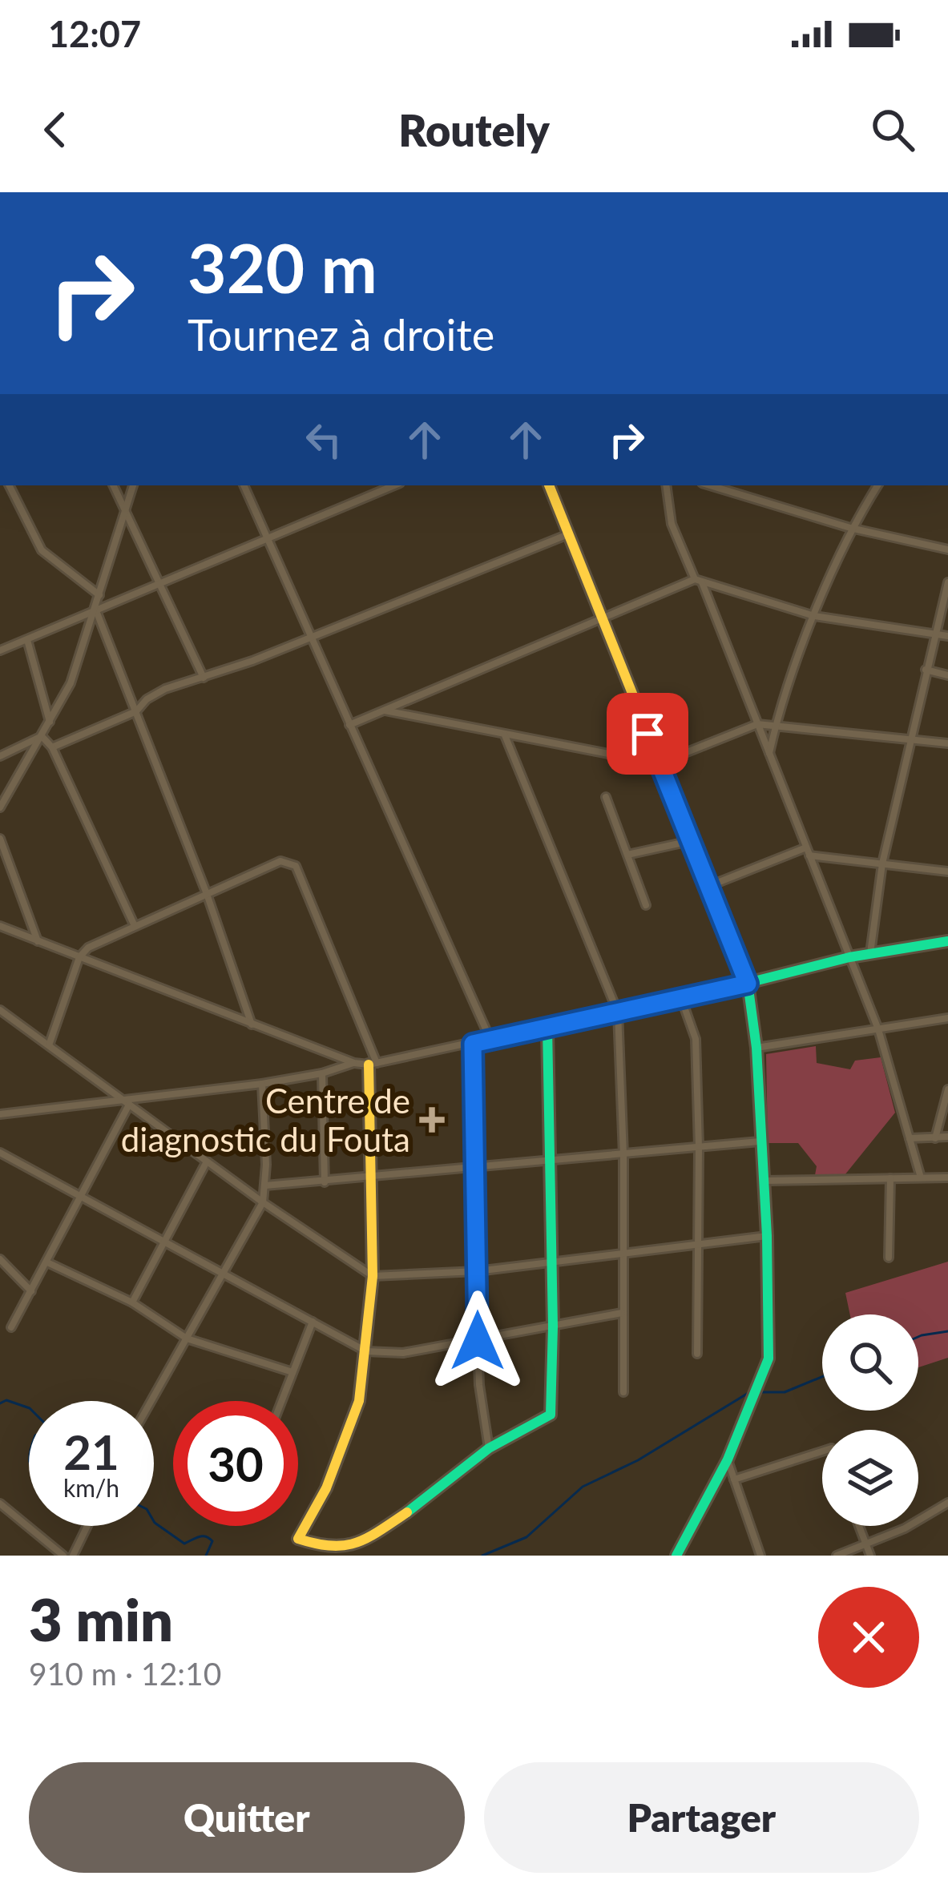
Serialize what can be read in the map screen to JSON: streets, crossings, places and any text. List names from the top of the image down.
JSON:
{
  "places": {
    "health": ["Centre de diagnostic du Fouta"]
  },
  "page": {
    "status": "12:07",
    "header": "Routely",
    "turn": ["320 m", "Tournez à droite"],
    "speed": "21 km/h",
    "limit": "30",
    "heading": ["3 min", "910 m · 12:10"],
    "buttons": ["Quitter", "Partager"]
  }
}
